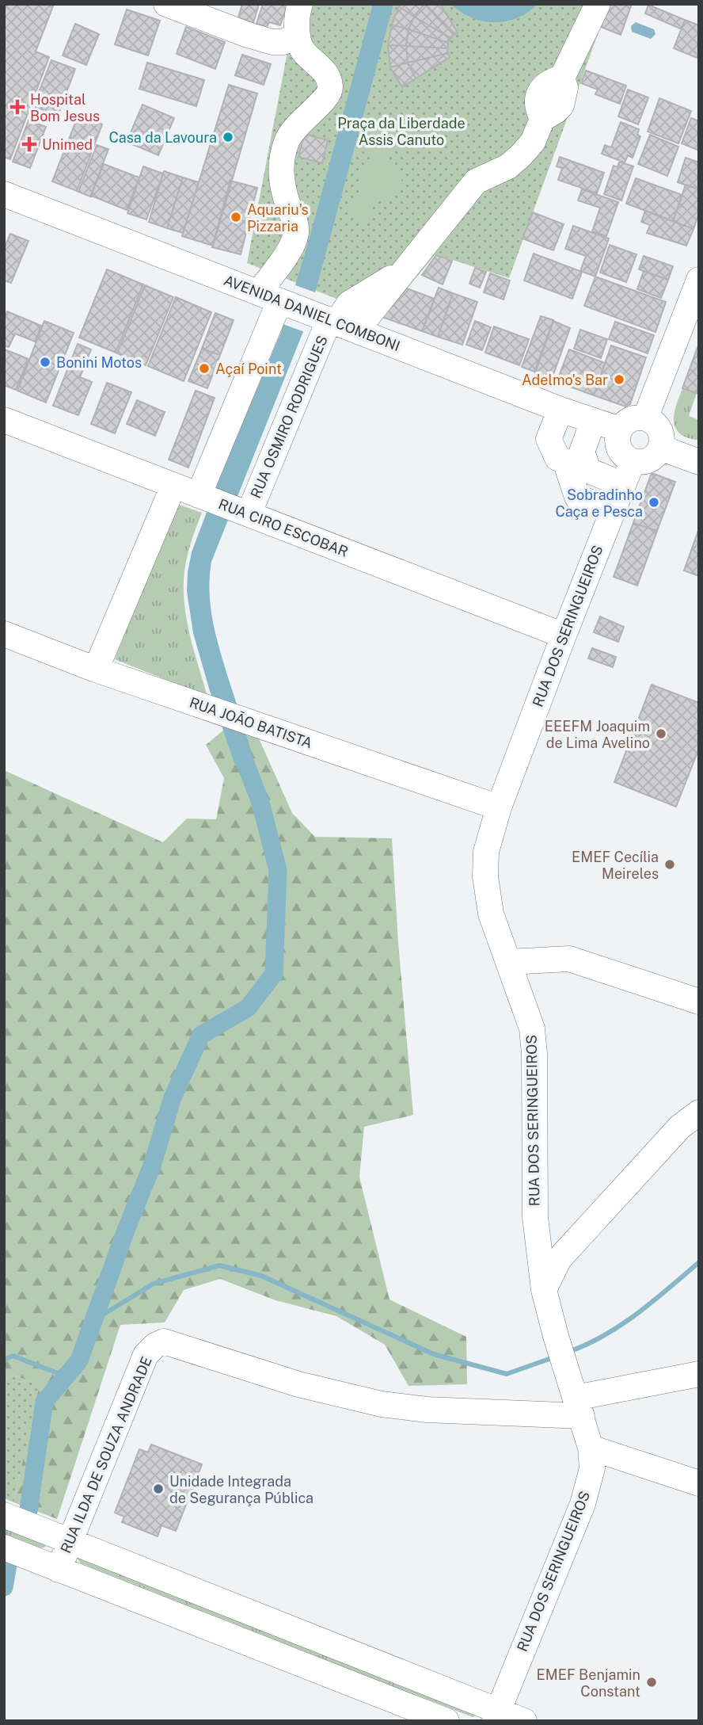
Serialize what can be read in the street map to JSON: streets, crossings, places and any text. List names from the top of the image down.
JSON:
{
  "streets": {
    "street": [
      "AVENIDA DANIEL COMBONI",
      "RUA OSMIRO RODRIGUES",
      "RUA CIRO ESCOBAR",
      "RUA DOS SERINGUEIROS",
      "RUA JOÃO BATISTA",
      "RUA ILDA DE SOUZA ANDRADE"
    ]
  },
  "crossings": [
    ["AVENIDA DANIEL COMBONI", "RUA OSMIRO RODRIGUES"],
    ["AVENIDA DANIEL COMBONI", "RUA DOS SERINGUEIROS"],
    ["RUA OSMIRO RODRIGUES", "RUA CIRO ESCOBAR"],
    ["RUA CIRO ESCOBAR", "RUA DOS SERINGUEIROS"],
    ["RUA DOS SERINGUEIROS", "RUA JOÃO BATISTA"],
    ["RUA DOS SERINGUEIROS", "RUA ILDA DE SOUZA ANDRADE"]
  ],
  "parks": ["Praça da Liberdade Assis Canuto"],
  "places": {
    "health": ["Hospital Bom Jesus", "Unimed"],
    "other": [
      "Casa da Lavoura",
      "Aquariu's Pizzaria",
      "Bonini Motos",
      "Açaí Point",
      "Adelmo's Bar",
      "Sobradinho Caça e Pesca",
      "EEEFM Joaquim de Lima Avelino",
      "EMEF Cecília Meireles",
      "Unidade Integrada de Segurança Pública",
      "EMEF Benjamin Constant"
    ]
  }
}
